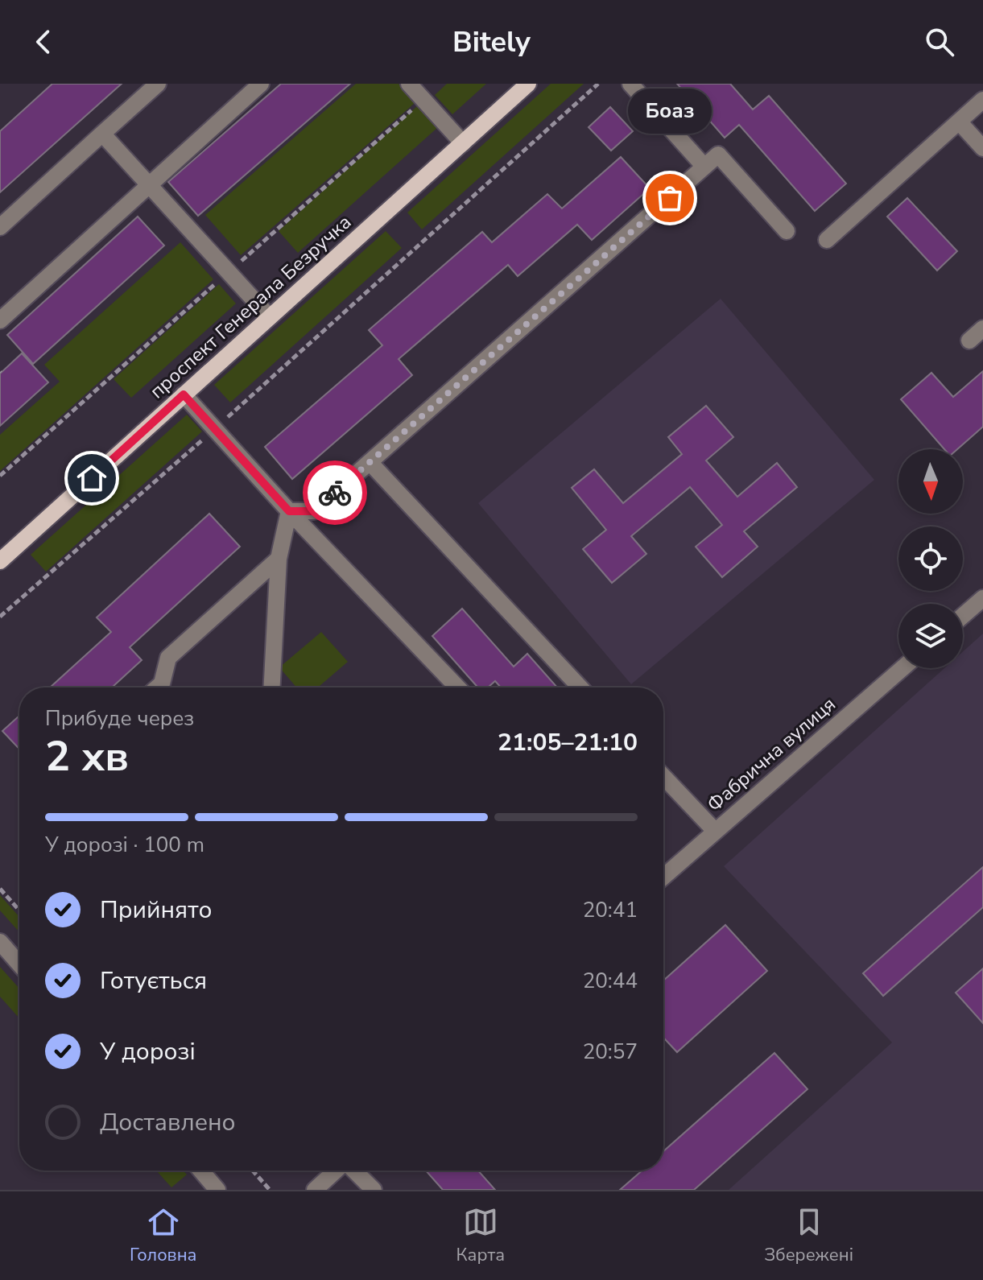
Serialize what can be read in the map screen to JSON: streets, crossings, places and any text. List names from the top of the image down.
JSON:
{
  "streets": {
    "main road": ["проспект Генерала Безручка"],
    "street": ["Фабрична вулиця"]
  },
  "places": ["Боаз"],
  "north": "bottom",
  "page": {
    "header": "Bitely",
    "bubble": "Боаз",
    "heading": ["2 хв", "Прибуде через", "21:05–21:10"],
    "bar": "У дорозі · 100 m",
    "list": [
      ["Прийнято", "20:41"],
      ["Готується", "20:44"],
      ["У дорозі", "20:57"],
      "Доставлено"
    ],
    "tabs": ["Головна", "Карта", "Збережені"]
  }
}
